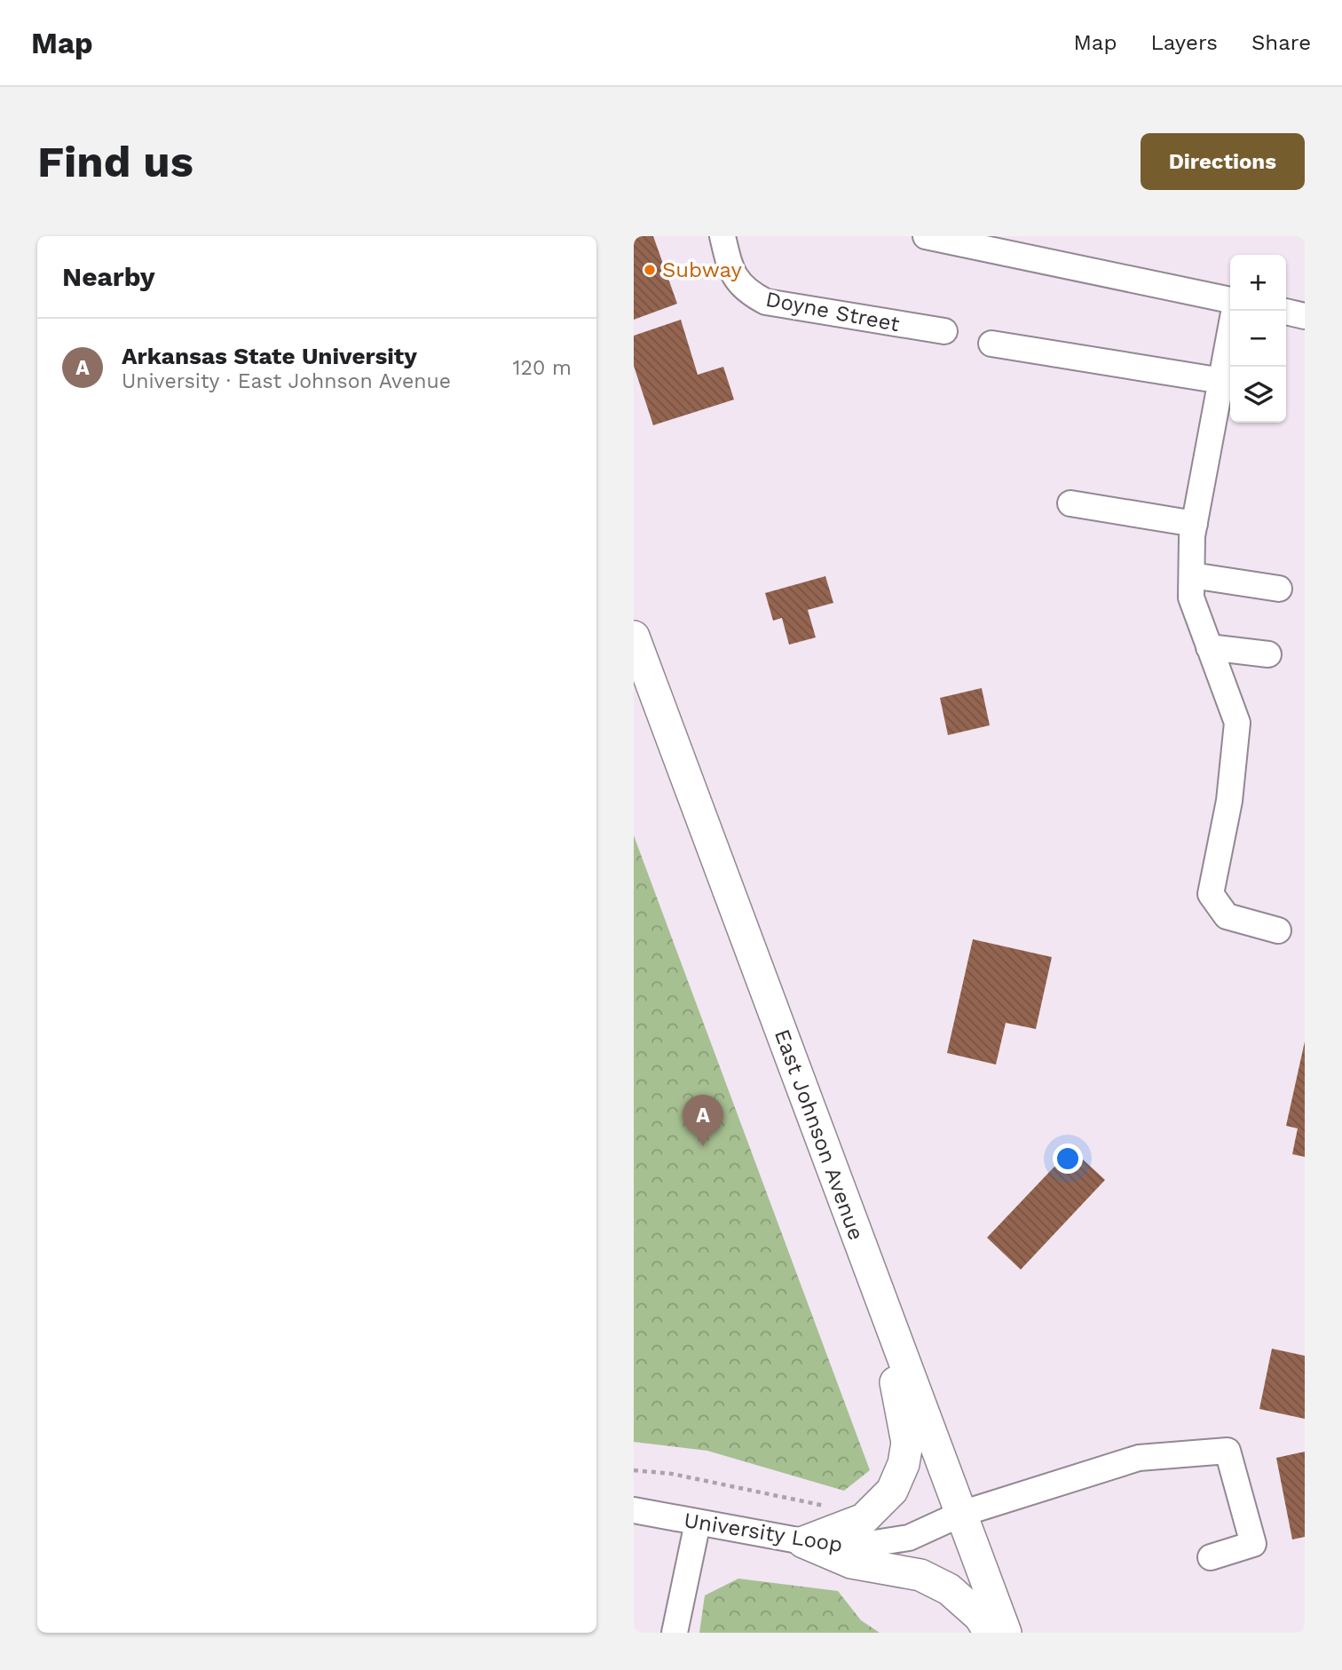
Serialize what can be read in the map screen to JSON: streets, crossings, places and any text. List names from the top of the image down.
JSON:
{
  "streets": {
    "main road": ["East Johnson Avenue"],
    "street": ["Doyne Street", "University Loop"]
  },
  "crossings": [
    ["East Johnson Avenue", "University Loop"]
  ],
  "places": ["Subway"],
  "page": {
    "header": "Map",
    "nav": ["Map", "Layers", "Share"],
    "buttons": "Directions",
    "title": "Find us",
    "heading": "Nearby",
    "map_buttons": ["+", "−"],
    "list": [
      {
        "mark": "A",
        "name": "Arkansas State University",
        "note": "University · East Johnson Avenue",
        "value": "120 m"
      }
    ],
    "pins": "A"
  }
}
